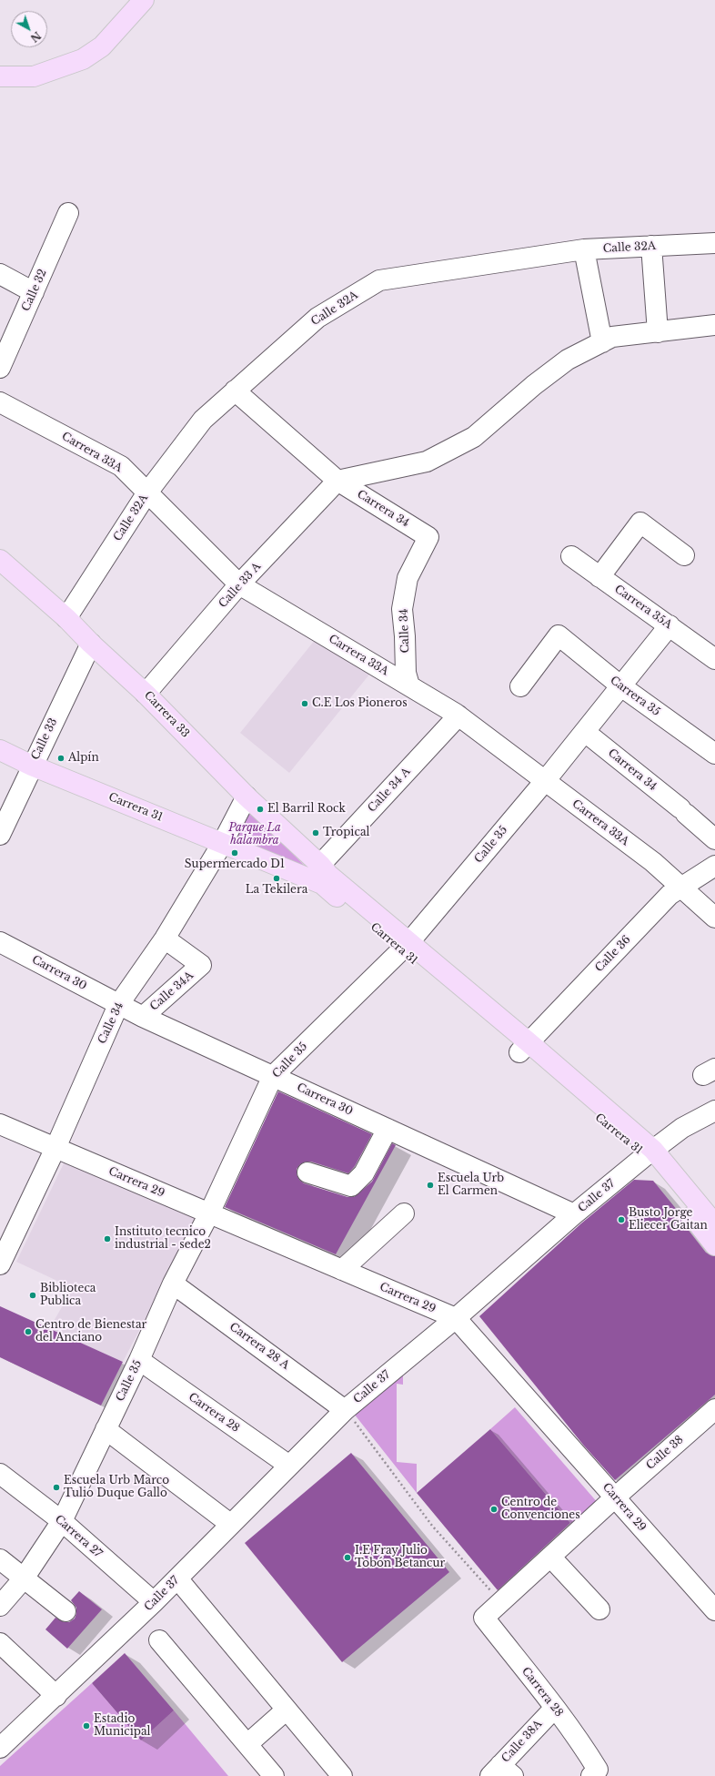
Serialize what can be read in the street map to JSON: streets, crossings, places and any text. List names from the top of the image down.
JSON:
{
  "streets": {
    "main road": ["Carrera 33", "Carrera 31"],
    "street": [
      "Calle 32A",
      "Calle 32",
      "Carrera 33A",
      "Carrera 34",
      "Calle 33 A",
      "Carrera 35A",
      "Calle 34",
      "Carrera 35",
      "Calle 33",
      "Calle 34 A",
      "Calle 35",
      "Calle 36",
      "Carrera 30",
      "Calle 34A",
      "Carrera 29",
      "Calle 37",
      "Carrera 28 A",
      "Carrera 28",
      "Calle 38",
      "Carrera 27",
      "Calle 38A"
    ]
  },
  "crossings": [
    ["Calle 32A", "Carrera 33A"],
    ["Calle 32A", "Carrera 34"],
    ["Calle 32A", "Carrera 33"],
    ["Carrera 33A", "Calle 33 A"],
    ["Carrera 33A", "Calle 34"],
    ["Carrera 33A", "Calle 34 A"],
    ["Carrera 33A", "Calle 35"],
    ["Carrera 33A", "Calle 36"],
    ["Carrera 34", "Calle 33 A"],
    ["Carrera 34", "Calle 34"],
    ["Carrera 34", "Calle 35"],
    ["Calle 33 A", "Carrera 33"],
    ["Carrera 35A", "Calle 35"],
    ["Calle 34", "Carrera 33"],
    ["Calle 34", "Carrera 31"],
    ["Calle 34", "Carrera 30"],
    ["Calle 34", "Calle 34A"],
    ["Calle 34", "Carrera 29"],
    ["Carrera 35", "Calle 35"],
    ["Carrera 33", "Calle 33"],
    ["Carrera 33", "Calle 34 A"],
    ["Carrera 33", "Carrera 31"],
    ["Calle 33", "Carrera 31"],
    ["Calle 34 A", "Carrera 31"],
    ["Carrera 31", "Calle 35"],
    ["Carrera 31", "Calle 36"],
    ["Carrera 31", "Calle 37"],
    ["Calle 35", "Carrera 30"],
    ["Calle 35", "Carrera 29"],
    ["Calle 35", "Carrera 28 A"],
    ["Calle 35", "Carrera 28"],
    ["Calle 35", "Carrera 27"],
    ["Carrera 30", "Calle 34A"],
    ["Carrera 30", "Calle 37"],
    ["Carrera 29", "Calle 37"],
    ["Carrera 29", "Calle 38"],
    ["Calle 37", "Carrera 28 A"],
    ["Calle 37", "Carrera 28"],
    ["Calle 37", "Carrera 27"],
    ["Carrera 28", "Calle 38"],
    ["Carrera 28", "Calle 38A"]
  ],
  "parks": ["Parque La halambra"],
  "places": [
    "C.E Los Pioneros",
    "Alpín",
    "El Barril Rock",
    "Tropical",
    "Supermercado D1",
    "La Tekilera",
    "Escuela Urb El Carmen",
    "Busto Jorge Eliecer Gaitan",
    "Instituto tecnico industrial - sede2",
    "Biblioteca Publica",
    "Centro de Bienestar del Anciano",
    "Escuela Urb Marco Tulio Duque Gallo",
    "Centro de Convenciones",
    "I.E Fray Julio Tobón Betancur",
    "Estadio Municipal"
  ],
  "north": "bottom right"
}
